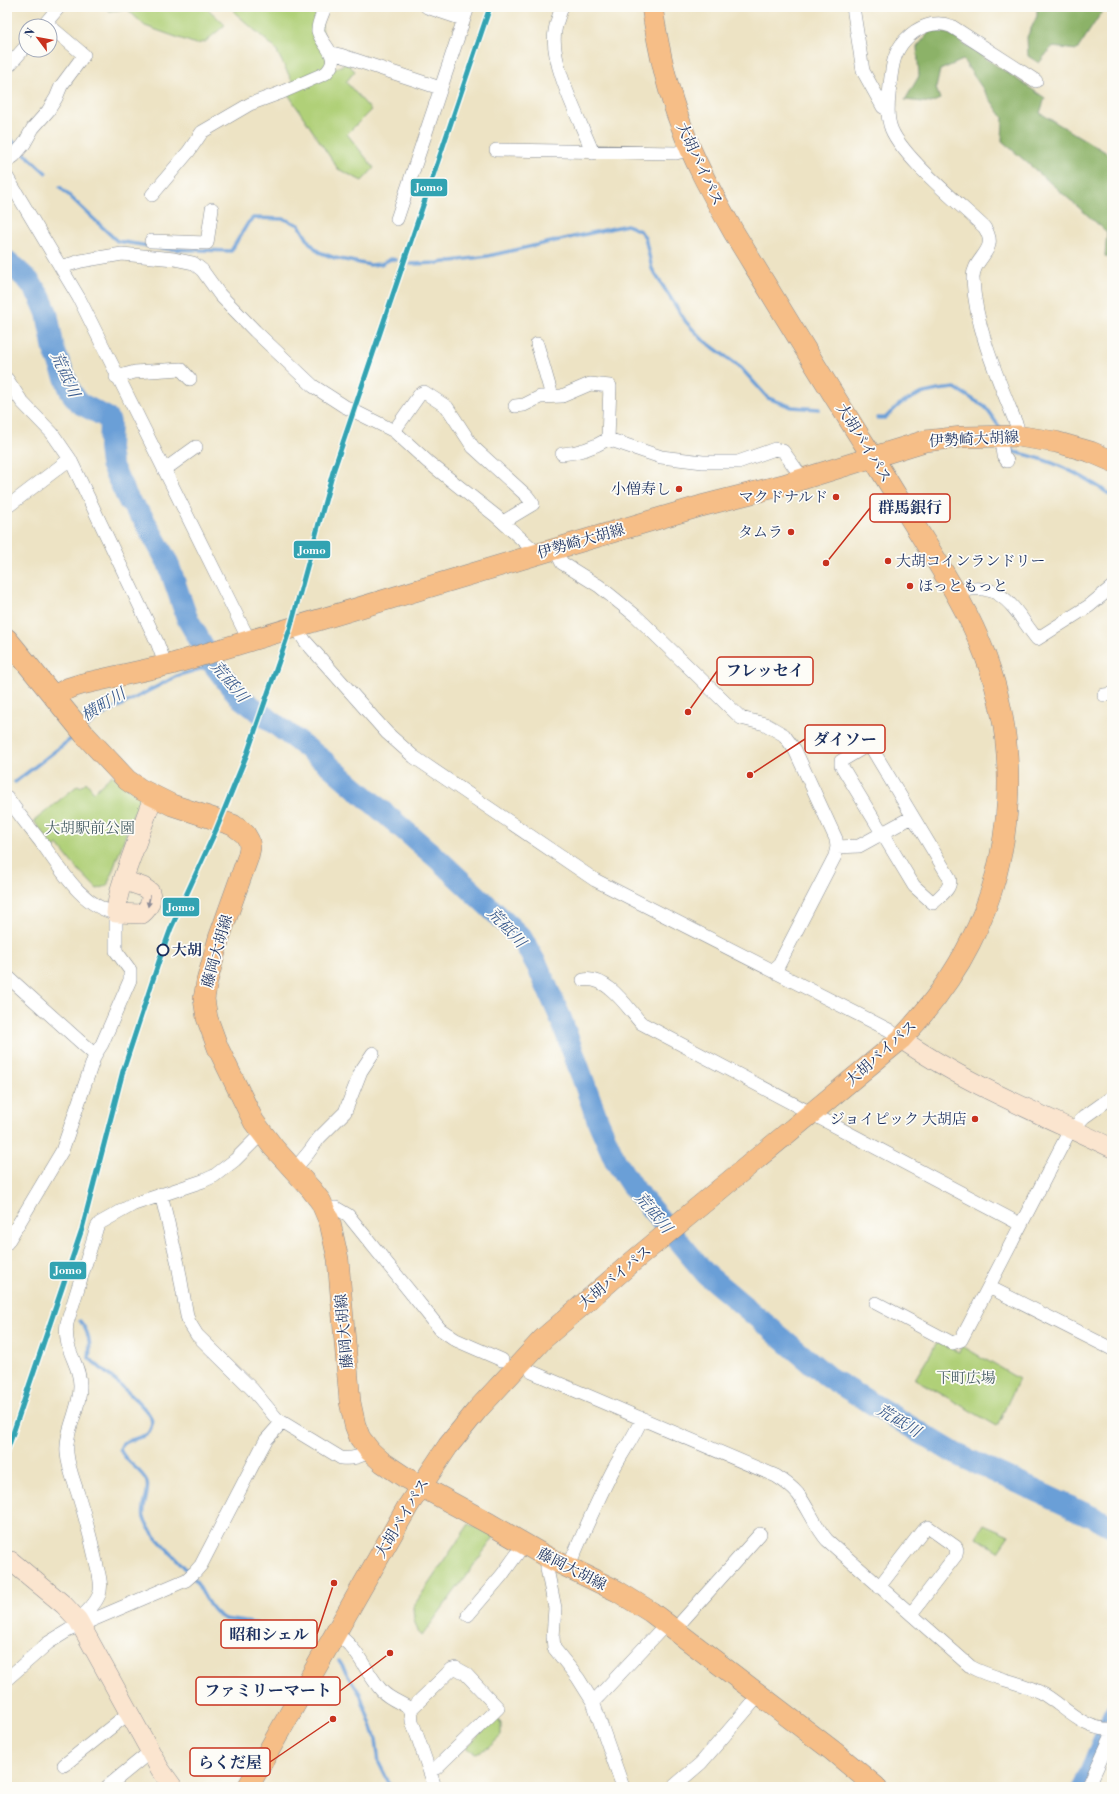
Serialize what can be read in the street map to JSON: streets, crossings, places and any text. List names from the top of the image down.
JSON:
{
  "streets": {
    "main road": ["大胡バイパス", "伊勢崎大胡線", "藤岡大胡線"]
  },
  "crossings": [
    ["大胡バイパス", "伊勢崎大胡線"],
    ["大胡バイパス", "藤岡大胡線"],
    ["伊勢崎大胡線", "藤岡大胡線"]
  ],
  "water": ["荒砥川", "横町川"],
  "parks": ["大胡駅前公園", "下町広場"],
  "places": [
    "小僧寿し",
    "マクドナルド",
    "タムラ",
    "大胡コインランドリー",
    "群馬銀行",
    "ほっともっと",
    "フレッセイ",
    "ダイソー",
    "大胡",
    "ジョイピック 大胡店",
    "昭和シェル",
    "ファミリーマート",
    "らくだ屋"
  ],
  "lines": ["transit line Jomo"],
  "north": "top left"
}
